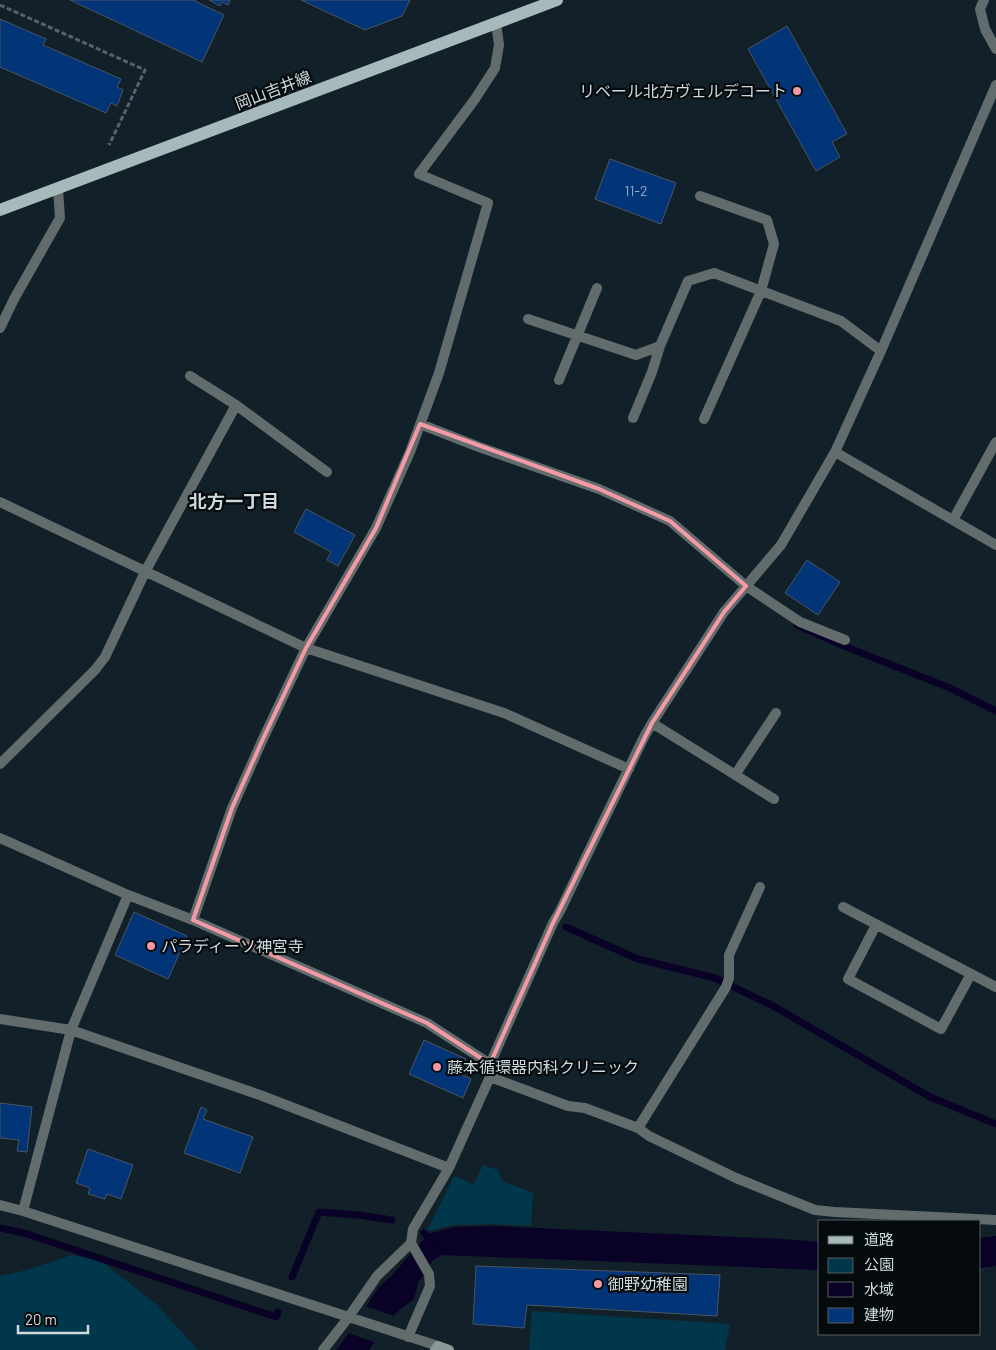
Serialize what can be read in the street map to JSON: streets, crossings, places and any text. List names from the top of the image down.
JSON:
{
  "streets": {
    "main road": ["岡山吉井線"]
  },
  "districts": ["北方一丁目"],
  "places": [
    "リベール北方ヴェルデコート",
    "パラディーソ神宮寺",
    "藤本循環器内科クリニック",
    "御野幼稚園"
  ],
  "house_numbers": ["11-2"],
  "legend": [
    "道路",
    "公園",
    "水域",
    "建物"
  ],
  "scale_bar": "20 m"
}
